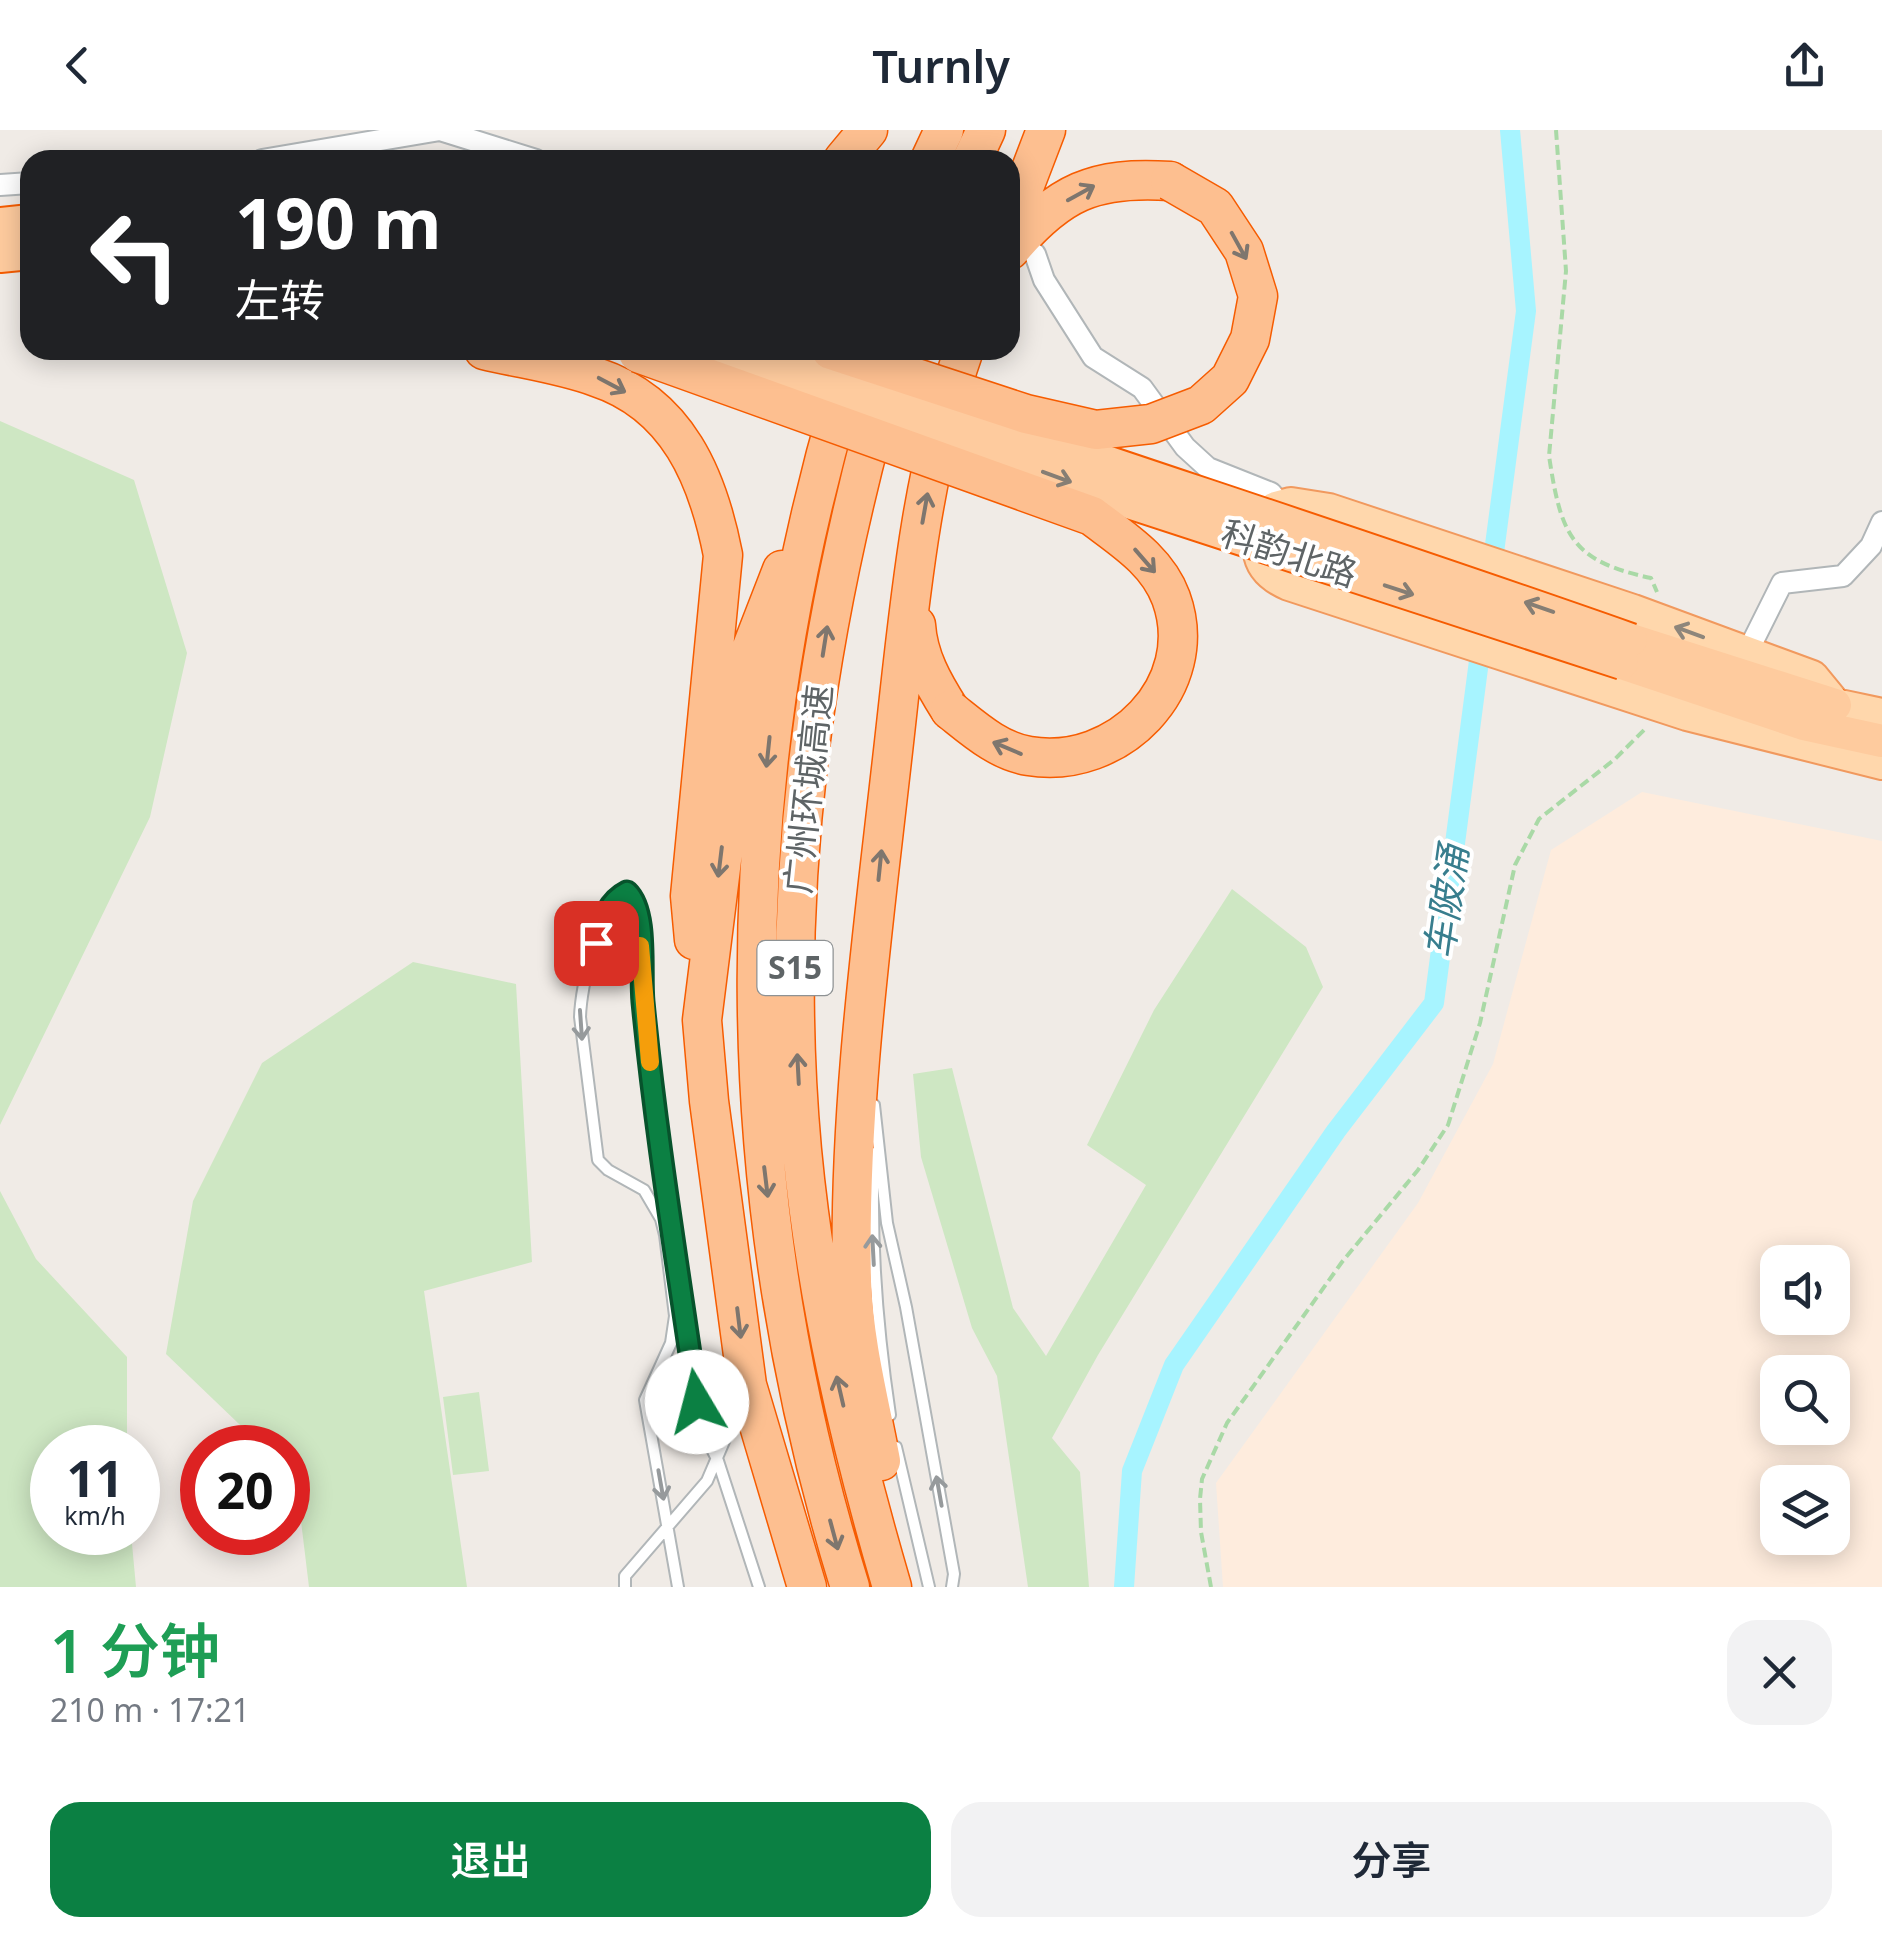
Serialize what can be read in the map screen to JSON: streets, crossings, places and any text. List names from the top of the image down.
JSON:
{
  "streets": {
    "highway": ["科韵北路", "广州环城高速", "S15"]
  },
  "water": ["车陂涌"],
  "page": {
    "header": "Turnly",
    "turn": ["190 m", "左转"],
    "speed": "11 km/h",
    "limit": "20",
    "heading": ["1 分钟", "210 m · 17:21"],
    "buttons": ["退出", "分享"]
  }
}
